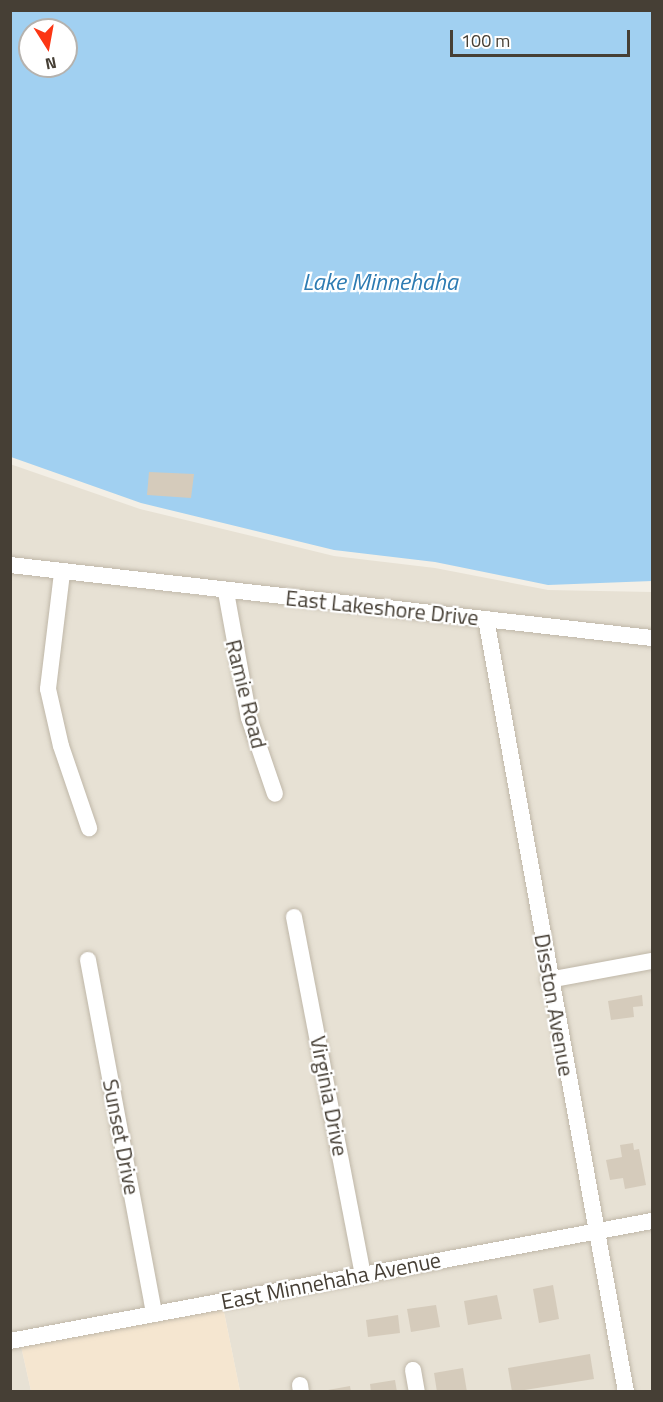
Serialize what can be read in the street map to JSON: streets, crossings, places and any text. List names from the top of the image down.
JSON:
{
  "streets": {
    "street": [
      "East Lakeshore Drive",
      "Ramie Road",
      "Disston Avenue",
      "Virginia Drive",
      "Sunset Drive",
      "East Minnehaha Avenue"
    ]
  },
  "crossings": [
    ["East Lakeshore Drive", "Ramie Road"],
    ["East Lakeshore Drive", "Disston Avenue"],
    ["Disston Avenue", "East Minnehaha Avenue"],
    ["Virginia Drive", "East Minnehaha Avenue"],
    ["Sunset Drive", "East Minnehaha Avenue"]
  ],
  "water": ["Lake Minnehaha"],
  "scale_bar": "100 m",
  "north": "bottom"
}
